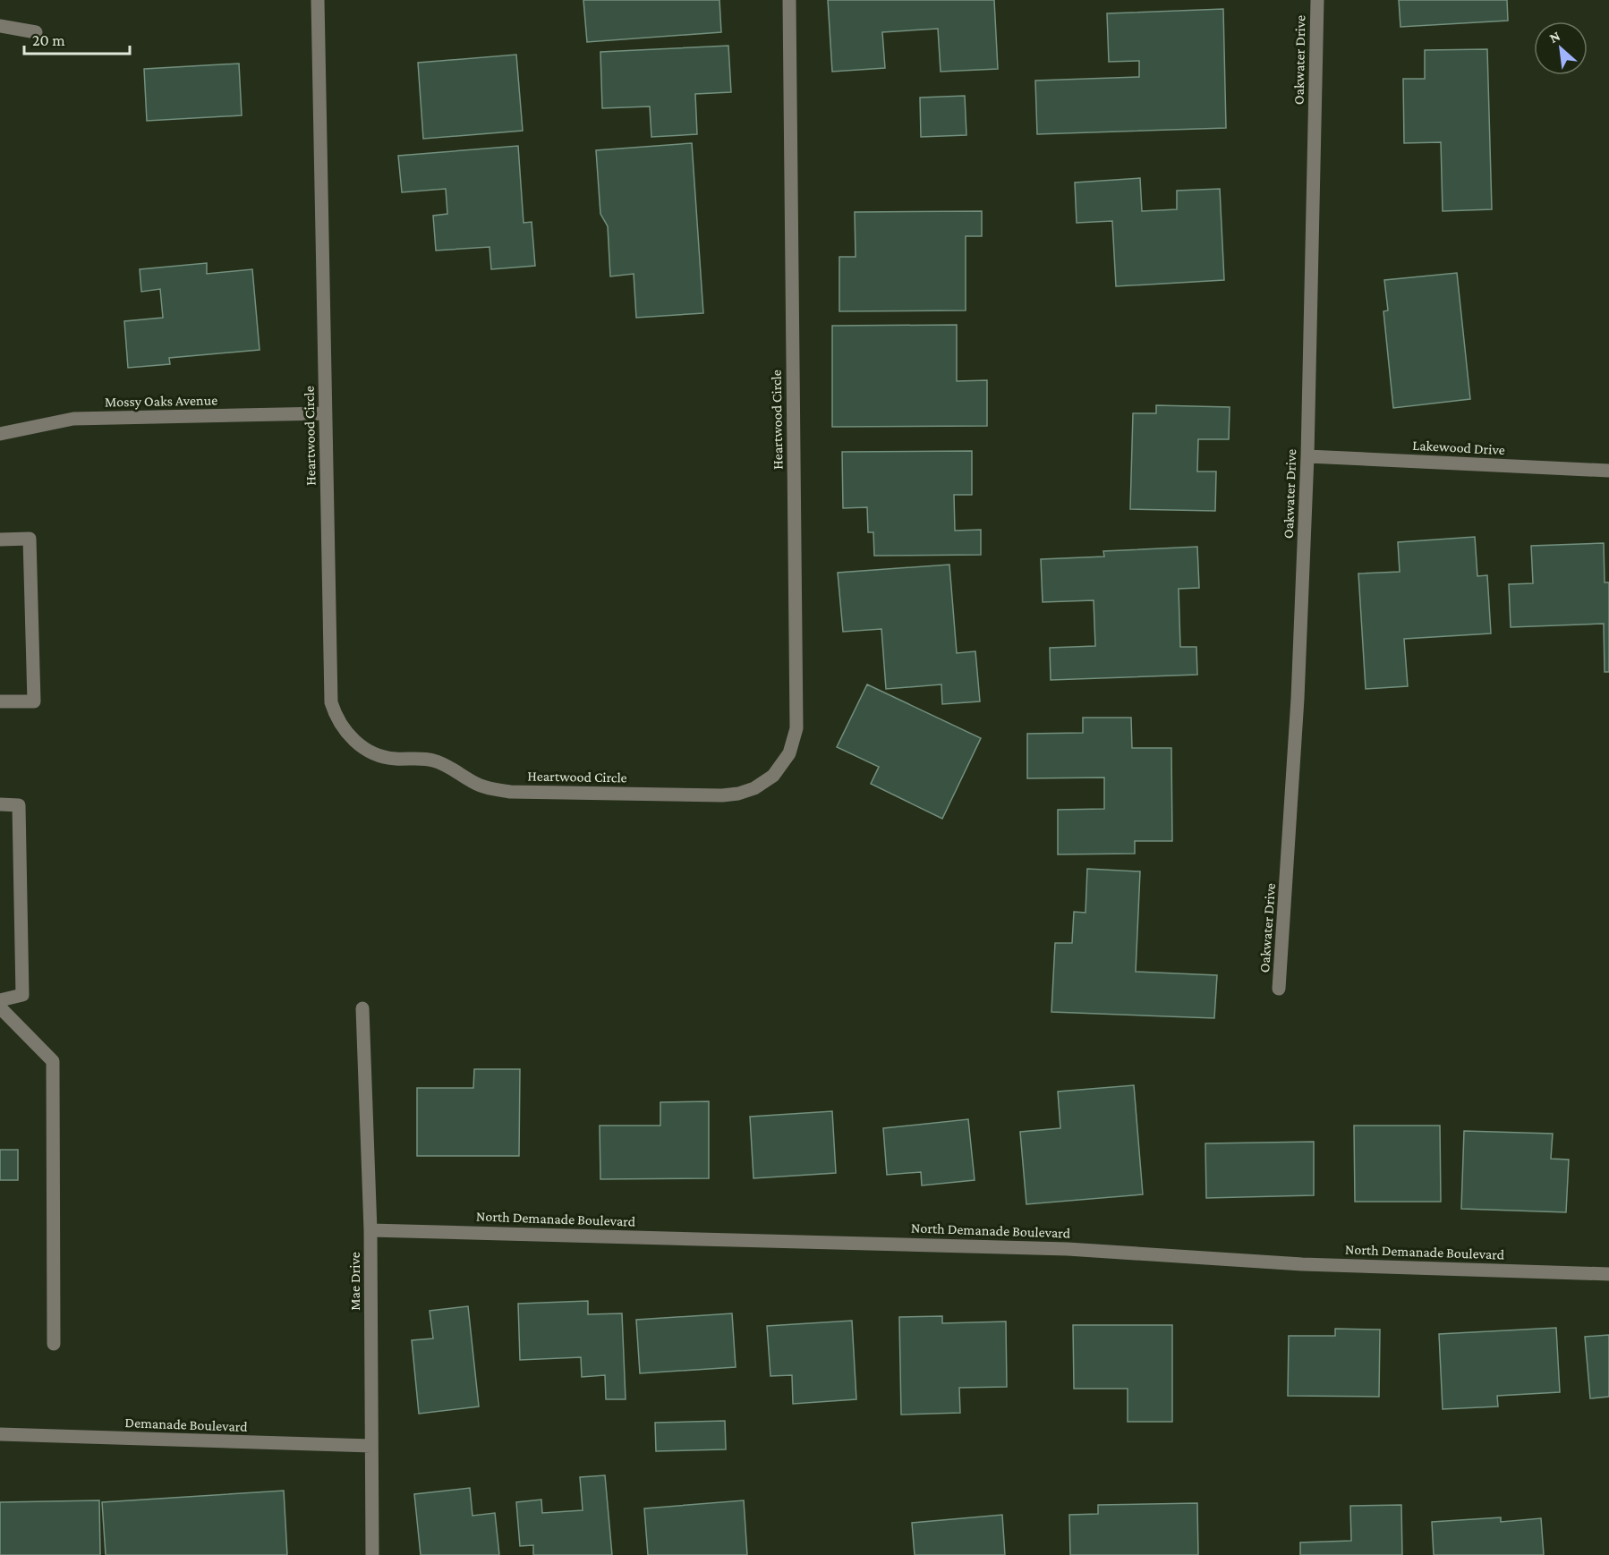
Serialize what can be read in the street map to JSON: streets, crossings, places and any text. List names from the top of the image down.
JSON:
{
  "streets": {
    "street": [
      "Oakwater Drive",
      "Mossy Oaks Avenue",
      "Heartwood Circle",
      "Lakewood Drive",
      "North Demanade Boulevard",
      "Mae Drive",
      "Demanade Boulevard"
    ]
  },
  "crossings": [
    ["Oakwater Drive", "Lakewood Drive"],
    ["Mossy Oaks Avenue", "Heartwood Circle"],
    ["North Demanade Boulevard", "Mae Drive"],
    ["Mae Drive", "Demanade Boulevard"]
  ],
  "scale_bar": "20 m",
  "north": "top left"
}
